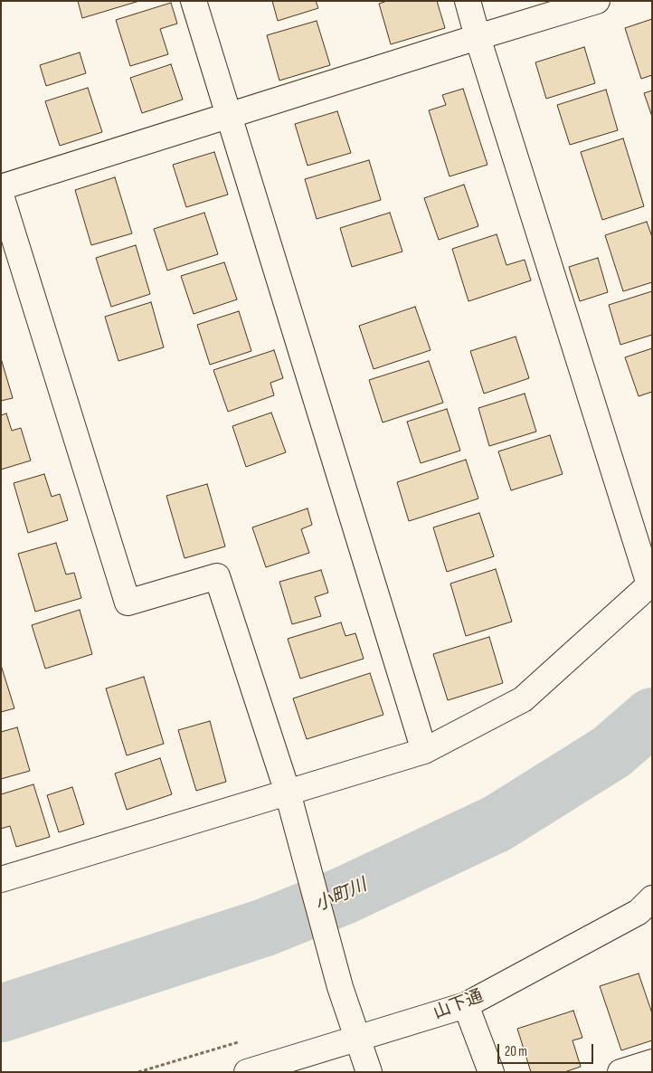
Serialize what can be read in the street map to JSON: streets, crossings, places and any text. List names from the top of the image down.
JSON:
{
  "streets": {
    "street": ["山下通"]
  },
  "water": ["小町川"],
  "scale_bar": "20 m"
}
